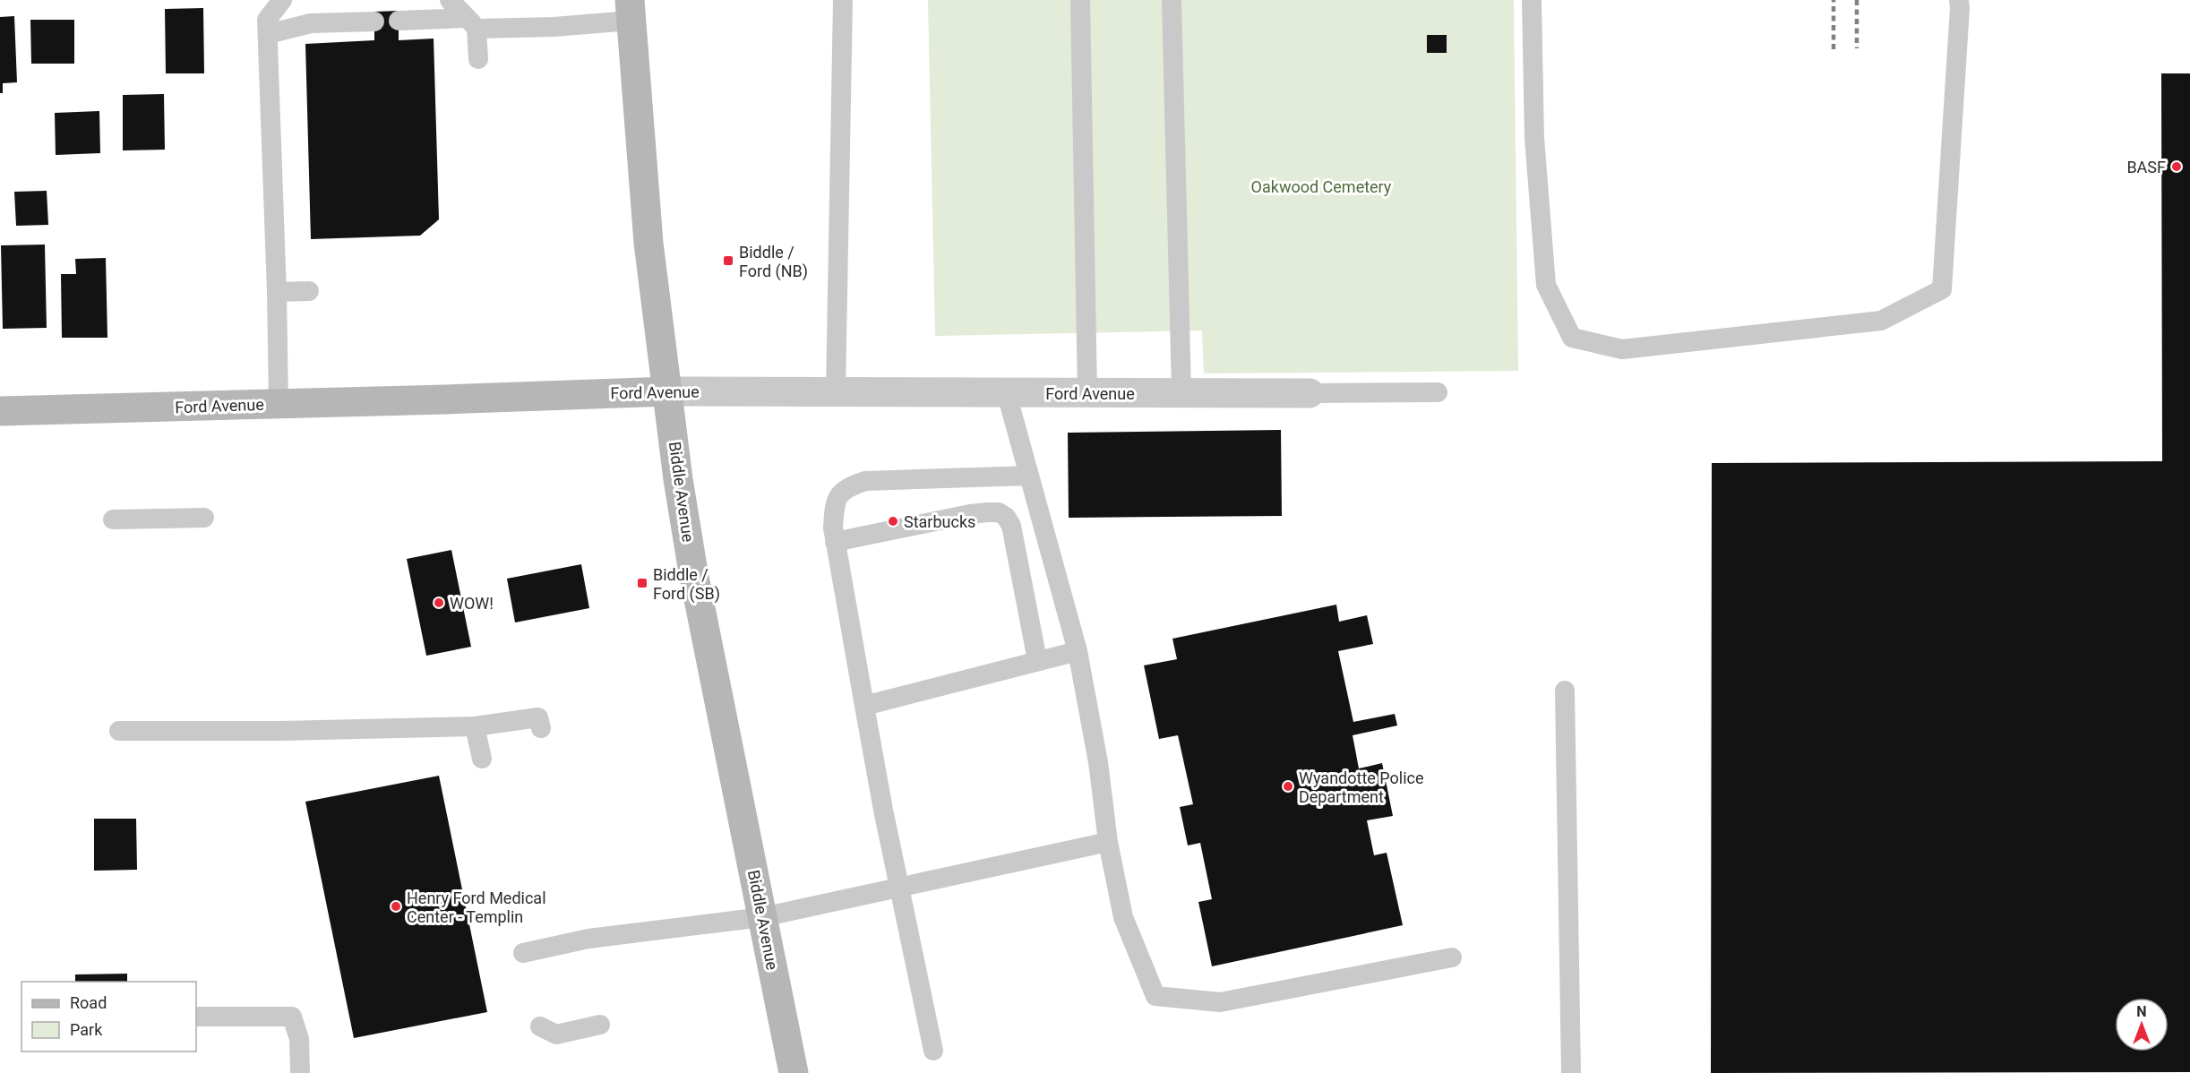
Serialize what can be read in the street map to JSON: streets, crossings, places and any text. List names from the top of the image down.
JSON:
{
  "streets": {
    "main road": ["Ford Avenue", "Biddle Avenue"]
  },
  "crossings": [
    ["Ford Avenue", "Biddle Avenue"]
  ],
  "parks": ["Oakwood Cemetery"],
  "places": {
    "other": [
      "BASF",
      "Starbucks",
      "WOW!",
      "Wyandotte Police Department",
      "Henry Ford Medical Center - Templin"
    ],
    "transit": ["Biddle / Ford (NB)", "Biddle / Ford (SB)"]
  },
  "legend": ["Road", "Park"],
  "north": "top"
}
